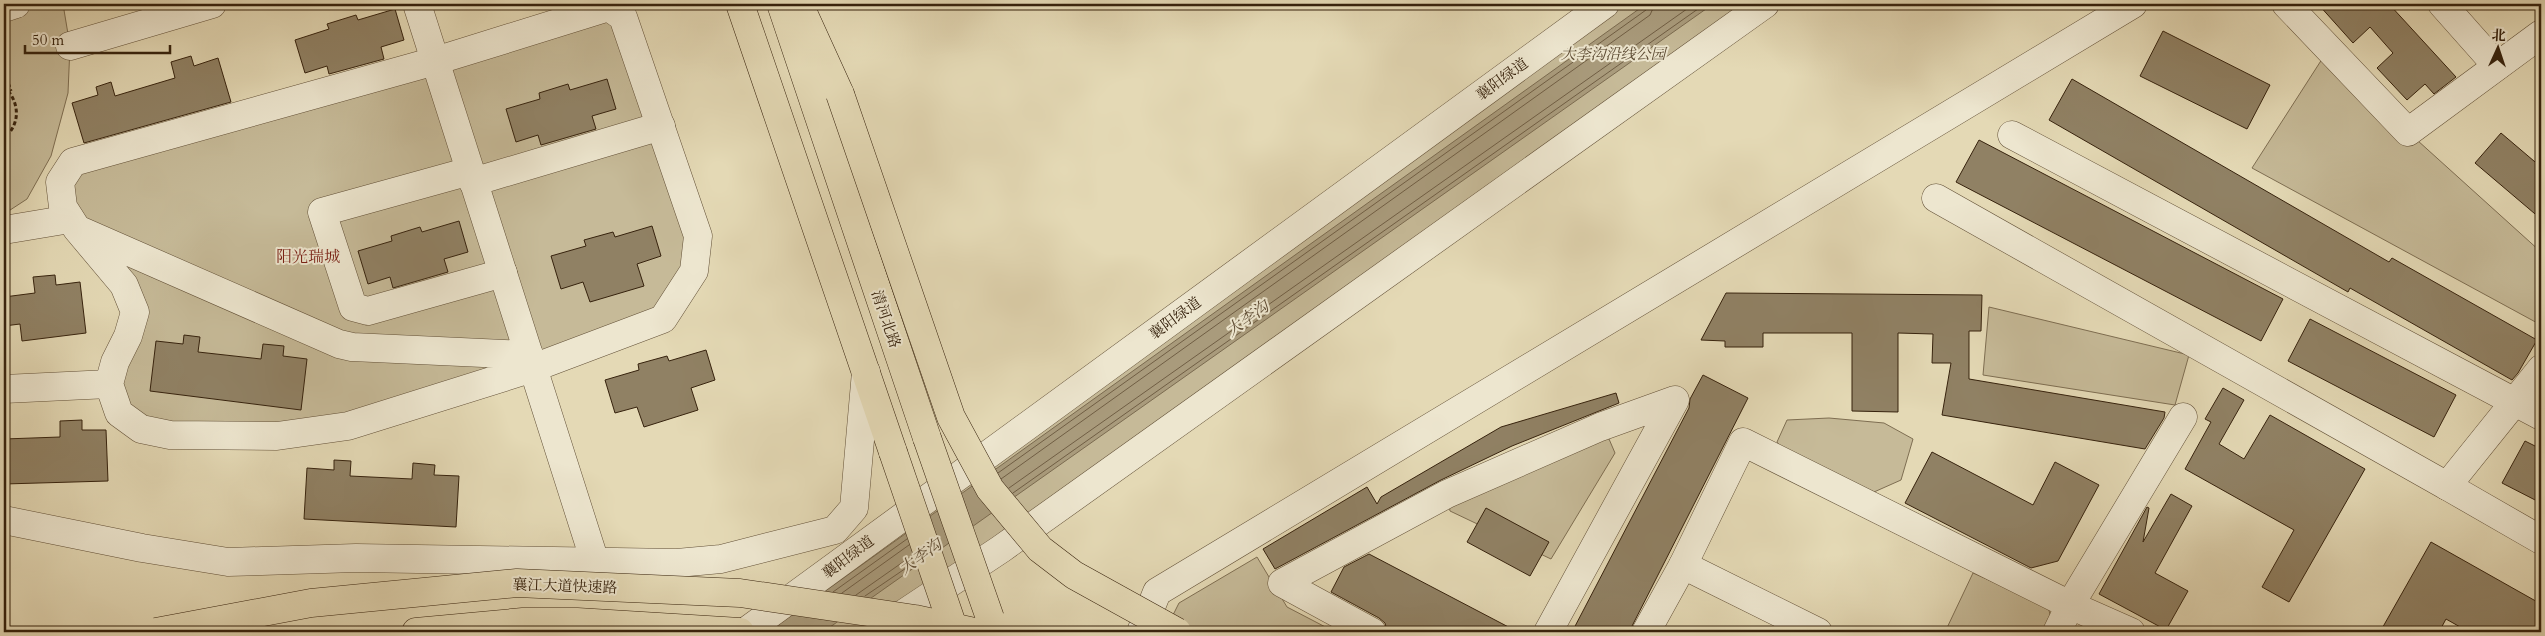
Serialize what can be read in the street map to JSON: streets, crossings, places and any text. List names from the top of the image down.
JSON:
{
  "streets": {
    "main road": ["清河北路", "襄江大道快速路"],
    "street": ["襄阳绿道"]
  },
  "crossings": [
    ["清河北路", "襄江大道快速路"]
  ],
  "districts": ["阳光瑞城"],
  "water": ["大李沟"],
  "parks": ["大李沟沿线公园"],
  "scale_bar": "50 m",
  "north": "top"
}
